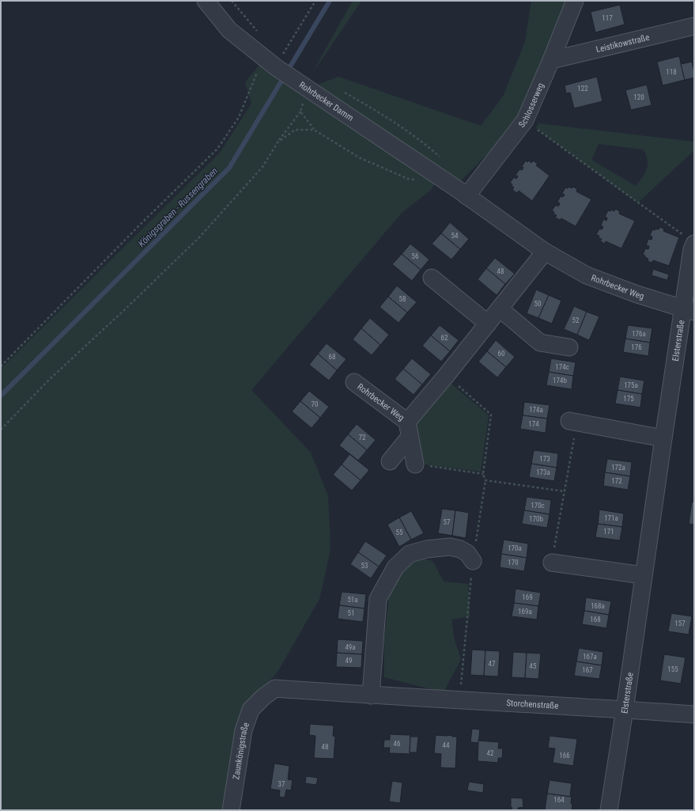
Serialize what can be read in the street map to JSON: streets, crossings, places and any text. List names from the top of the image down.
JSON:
{
  "streets": {
    "street": [
      "Leistikowstraße",
      "Rohrbecker Damm",
      "Schlosserweg",
      "Rohrbecker Weg",
      "Elsterstraße",
      "Storchenstraße",
      "Zaunkönigstraße"
    ]
  },
  "crossings": [
    ["Leistikowstraße", "Schlosserweg"],
    ["Rohrbecker Damm", "Schlosserweg"],
    ["Rohrbecker Damm", "Rohrbecker Weg"],
    ["Schlosserweg", "Rohrbecker Weg"],
    ["Rohrbecker Weg", "Elsterstraße"],
    ["Elsterstraße", "Storchenstraße"],
    ["Storchenstraße", "Zaunkönigstraße"]
  ],
  "water": ["Königsgraben - Russengraben"],
  "house_numbers": [
    "117",
    "118",
    "122",
    "120",
    "54",
    "56",
    "48",
    "58",
    "50",
    "52",
    "176a",
    "62",
    "176",
    "60",
    "68",
    "174c",
    "174b",
    "175a",
    "175",
    "70",
    "174a",
    "174",
    "72",
    "173",
    "172a",
    "173a",
    "172",
    "170c",
    "171a",
    "170b",
    "57",
    "171",
    "55",
    "170a",
    "170",
    "53",
    "169",
    "51a",
    "168a",
    "169a",
    "51",
    "168",
    "157",
    "49a",
    "167a",
    "49",
    "47",
    "45",
    "155",
    "167",
    "46",
    "44",
    "48",
    "42",
    "166",
    "37",
    "164"
  ]
}
